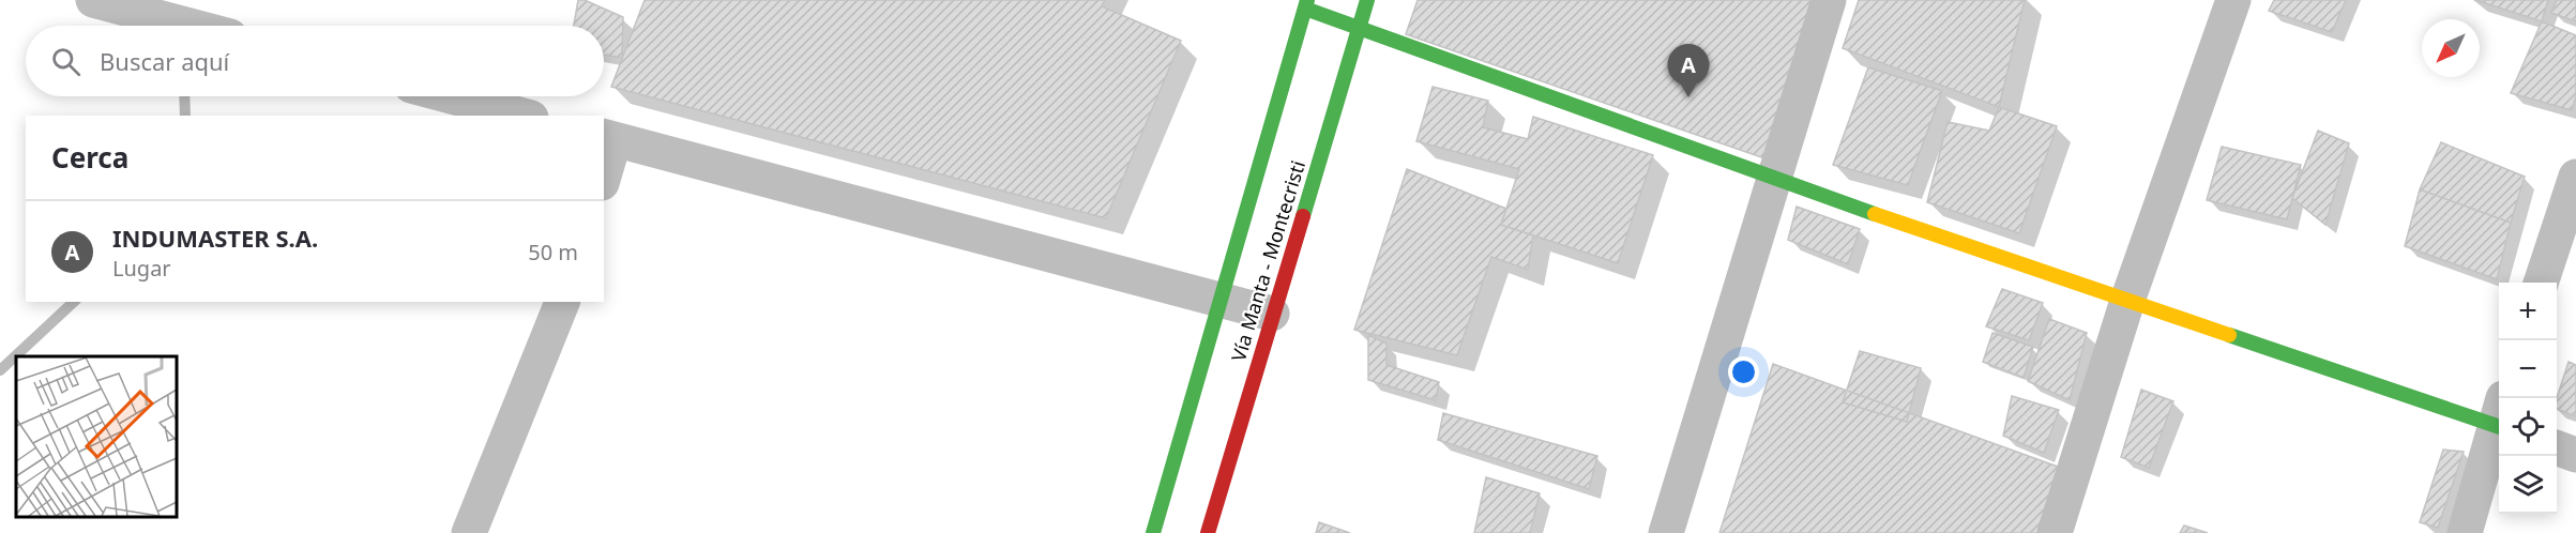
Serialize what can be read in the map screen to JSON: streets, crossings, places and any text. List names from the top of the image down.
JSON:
{
  "streets": {
    "street": ["Vía Manta - Montecristi"]
  },
  "north": "bottom left",
  "page": {
    "search": "Buscar aquí",
    "pins": "A",
    "heading": "Cerca",
    "list": [
      {
        "mark": "A",
        "name": "INDUMASTER S.A.",
        "note": "Lugar",
        "value": "50 m"
      }
    ],
    "map_buttons": ["+", "−"]
  }
}
